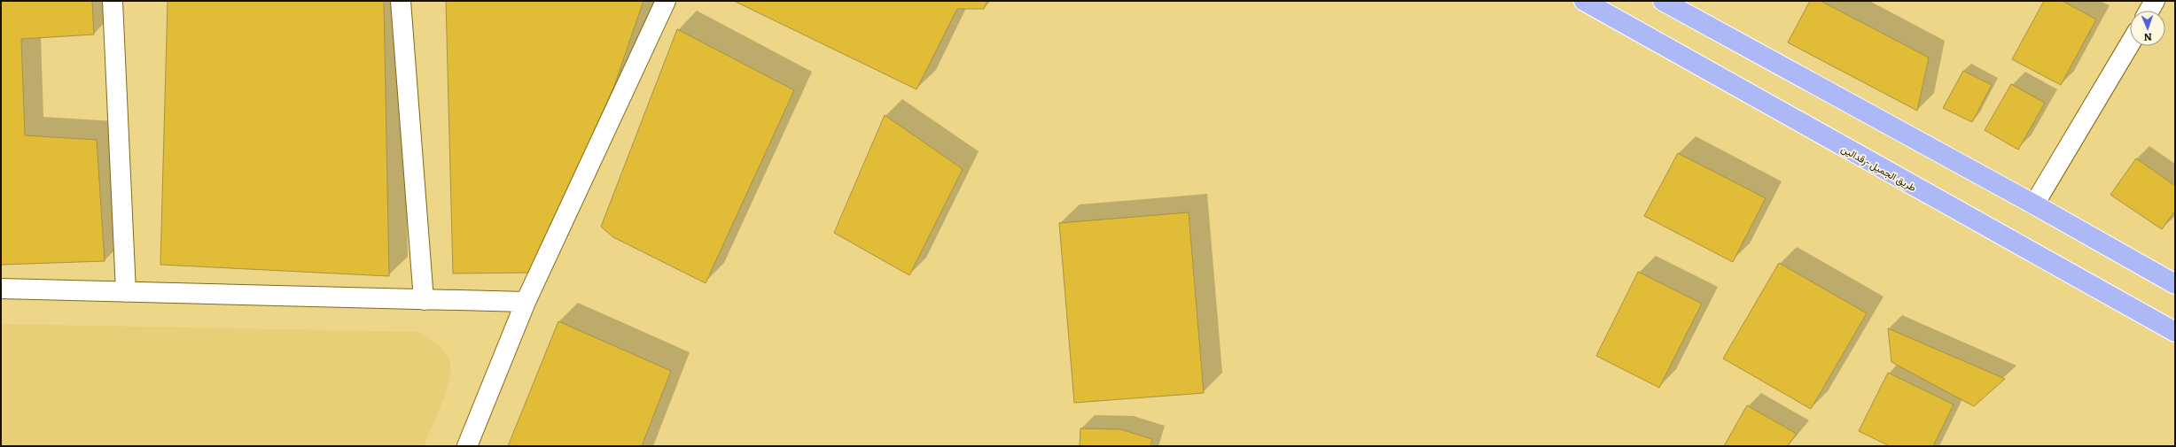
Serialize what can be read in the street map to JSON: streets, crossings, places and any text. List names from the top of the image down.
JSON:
{
  "streets": {
    "main road": ["طريق الجميل -رقدالين"]
  },
  "north": "bottom"
}
